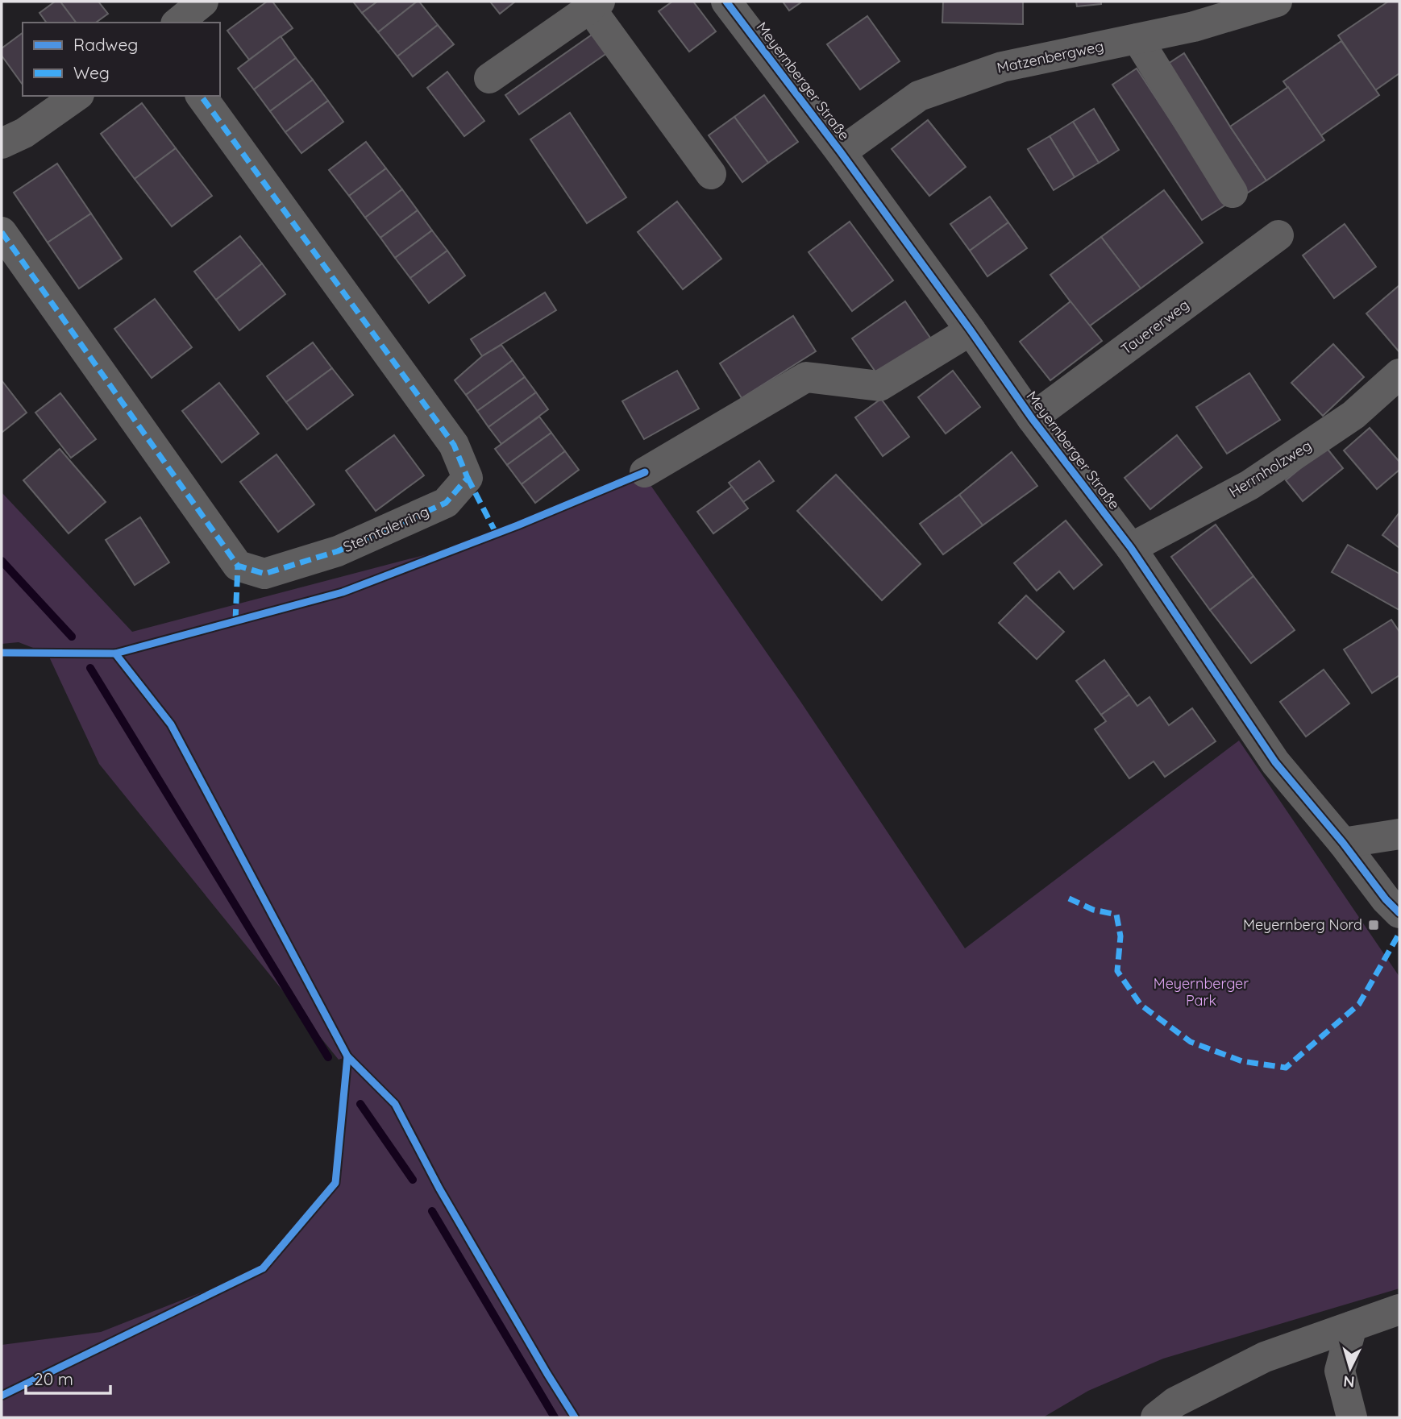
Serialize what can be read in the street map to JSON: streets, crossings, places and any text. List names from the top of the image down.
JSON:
{
  "streets": {
    "street": [
      "Matzenbergweg",
      "Meyernberger Straße",
      "Tauererweg",
      "Herrnholzweg",
      "Sterntalerring"
    ]
  },
  "crossings": [
    ["Matzenbergweg", "Meyernberger Straße"],
    ["Meyernberger Straße", "Tauererweg"],
    ["Meyernberger Straße", "Herrnholzweg"]
  ],
  "parks": ["Meyernberger Park"],
  "places": {
    "transit": ["Meyernberg Nord"]
  },
  "legend": ["Radweg", "Weg"],
  "scale_bar": "20 m",
  "north": "bottom"
}
